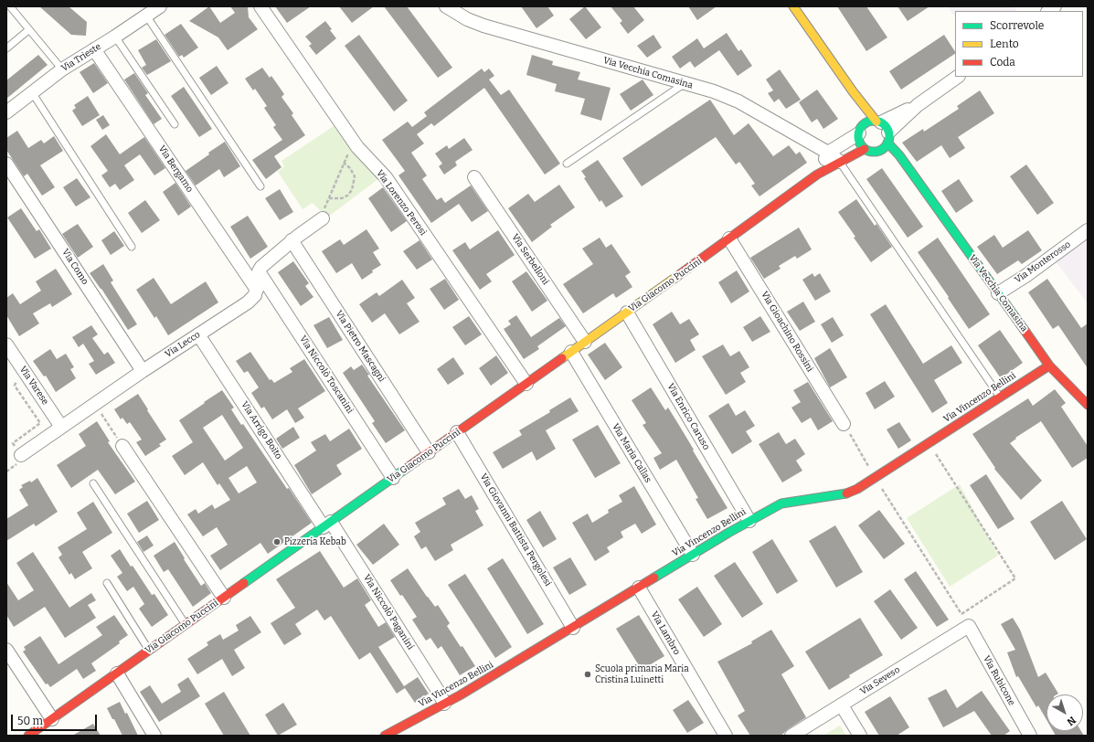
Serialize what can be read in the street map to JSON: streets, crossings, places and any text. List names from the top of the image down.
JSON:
{
  "streets": {
    "street": [
      "Via Trieste",
      "Via Vecchia Comasina",
      "Via Bergamo",
      "Via Lorenzo Perosi",
      "Via Serbelloni",
      "Via Monterosso",
      "Via Como",
      "Via Giacomo Puccini",
      "Via Gioachino Rossini",
      "Via Lecco",
      "Via Pietro Mascagni",
      "Via Niccolò Toscanini",
      "Via Varese",
      "Via Vincenzo Bellini",
      "Via Enrico Caruso",
      "Via Arrigo Boito",
      "Via Maria Callas",
      "Via Giovanni Battista Pergolesi",
      "Via Niccolò Paganini",
      "Via Lambro",
      "Via Seveso",
      "Via Rubicone"
    ]
  },
  "crossings": [
    ["Via Trieste", "Via Bergamo"],
    ["Via Vecchia Comasina", "Via Monterosso"],
    ["Via Vecchia Comasina", "Via Giacomo Puccini"],
    ["Via Vecchia Comasina", "Via Vincenzo Bellini"],
    ["Via Bergamo", "Via Lecco"],
    ["Via Lorenzo Perosi", "Via Giacomo Puccini"],
    ["Via Serbelloni", "Via Giacomo Puccini"],
    ["Via Como", "Via Lecco"],
    ["Via Giacomo Puccini", "Via Gioachino Rossini"],
    ["Via Giacomo Puccini", "Via Pietro Mascagni"],
    ["Via Giacomo Puccini", "Via Niccolò Toscanini"],
    ["Via Giacomo Puccini", "Via Enrico Caruso"],
    ["Via Giacomo Puccini", "Via Arrigo Boito"],
    ["Via Giacomo Puccini", "Via Maria Callas"],
    ["Via Giacomo Puccini", "Via Giovanni Battista Pergolesi"],
    ["Via Giacomo Puccini", "Via Niccolò Paganini"],
    ["Via Lecco", "Via Varese"],
    ["Via Lecco", "Via Arrigo Boito"],
    ["Via Vincenzo Bellini", "Via Enrico Caruso"],
    ["Via Vincenzo Bellini", "Via Maria Callas"],
    ["Via Vincenzo Bellini", "Via Giovanni Battista Pergolesi"],
    ["Via Vincenzo Bellini", "Via Niccolò Paganini"],
    ["Via Vincenzo Bellini", "Via Lambro"],
    ["Via Arrigo Boito", "Via Niccolò Paganini"],
    ["Via Seveso", "Via Rubicone"]
  ],
  "places": ["Pizzeria Kebab", "Scuola primaria Maria Cristina Luinetti"],
  "legend": ["Scorrevole", "Lento", "Coda"],
  "scale_bar": "50 m",
  "north": "bottom right"
}
